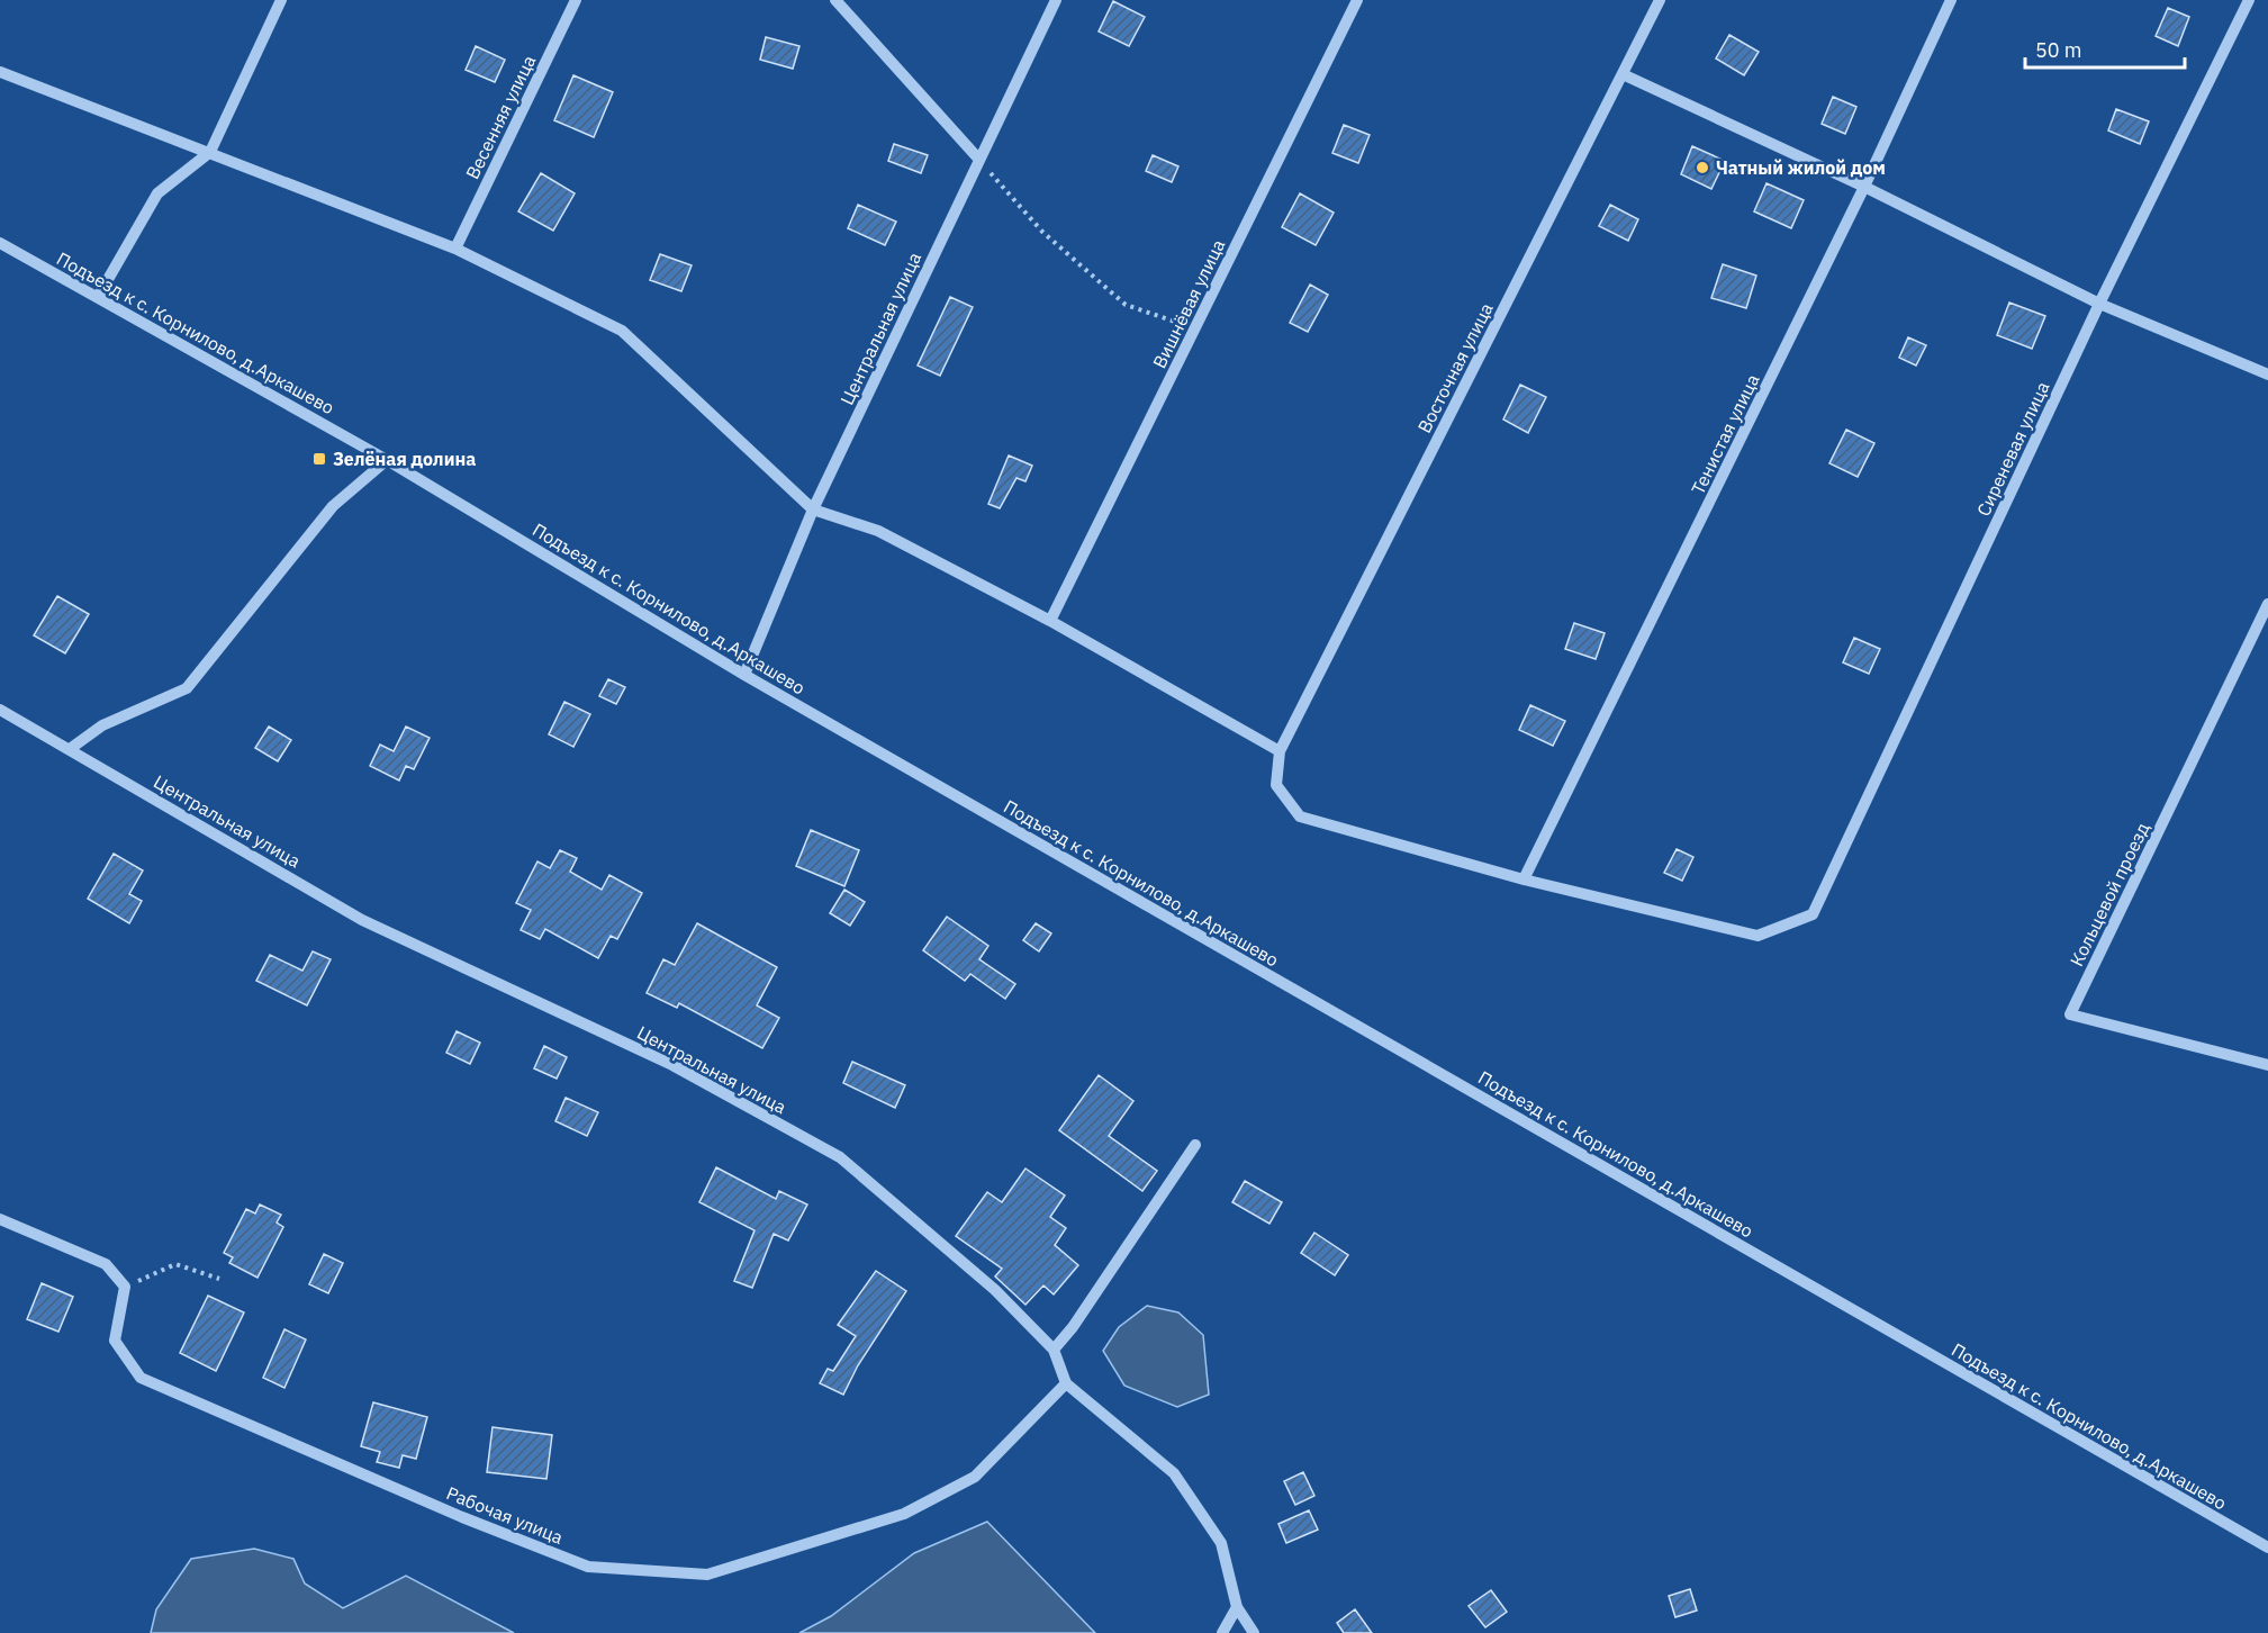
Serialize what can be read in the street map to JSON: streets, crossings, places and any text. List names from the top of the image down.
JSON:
{
  "streets": {
    "street": [
      "Весенняя улица",
      "Вишнёвая улица",
      "Центральная улица",
      "Подъезд к с. Корнилово, д.Аркашево",
      "Восточная улица",
      "Тенистая улица",
      "Сиреневая улица",
      "Кольцевой проезд",
      "Рабочая улица"
    ]
  },
  "crossings": [
    ["Центральная улица", "Подъезд к с. Корнилово, д.Аркашево"],
    ["Центральная улица", "Рабочая улица"],
    ["Тенистая улица", "Сиреневая улица"]
  ],
  "places": {
    "other": ["Чатный жилой дом"],
    "transit": ["Зелёная долина"]
  },
  "scale_bar": "50 m"
}
